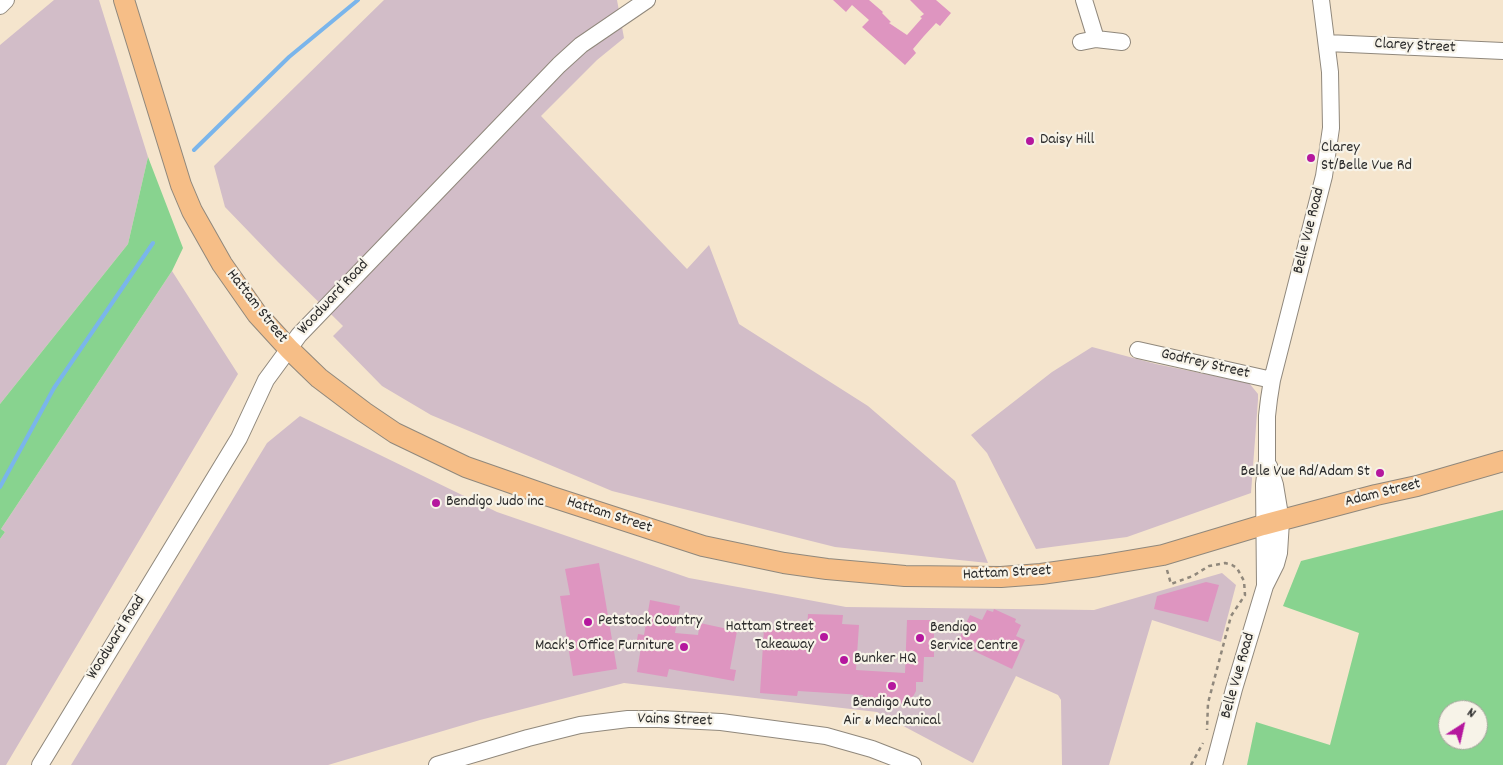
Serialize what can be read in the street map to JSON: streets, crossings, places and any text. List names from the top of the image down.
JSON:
{
  "streets": {
    "main road": ["Hattam Street", "Adam Street"],
    "street": [
      "Clarey Street",
      "Belle Vue Road",
      "Woodward Road",
      "Godfrey Street",
      "Vains Street"
    ]
  },
  "crossings": [
    ["Clarey Street", "Belle Vue Road"],
    ["Belle Vue Road", "Hattam Street"],
    ["Belle Vue Road", "Godfrey Street"],
    ["Belle Vue Road", "Adam Street"],
    ["Woodward Road", "Hattam Street"],
    ["Hattam Street", "Adam Street"]
  ],
  "places": [
    "Daisy Hill",
    "Clarey St/Belle Vue Rd",
    "Belle Vue Rd/Adam St",
    "Bendigo Judo inc",
    "Petstock Country",
    "Hattam Street Takeaway",
    "Bendigo Service Centre",
    "Mack's Office Furniture",
    "Bunker HQ",
    "Bendigo Auto Air & Mechanical"
  ],
  "north": "top right"
}
